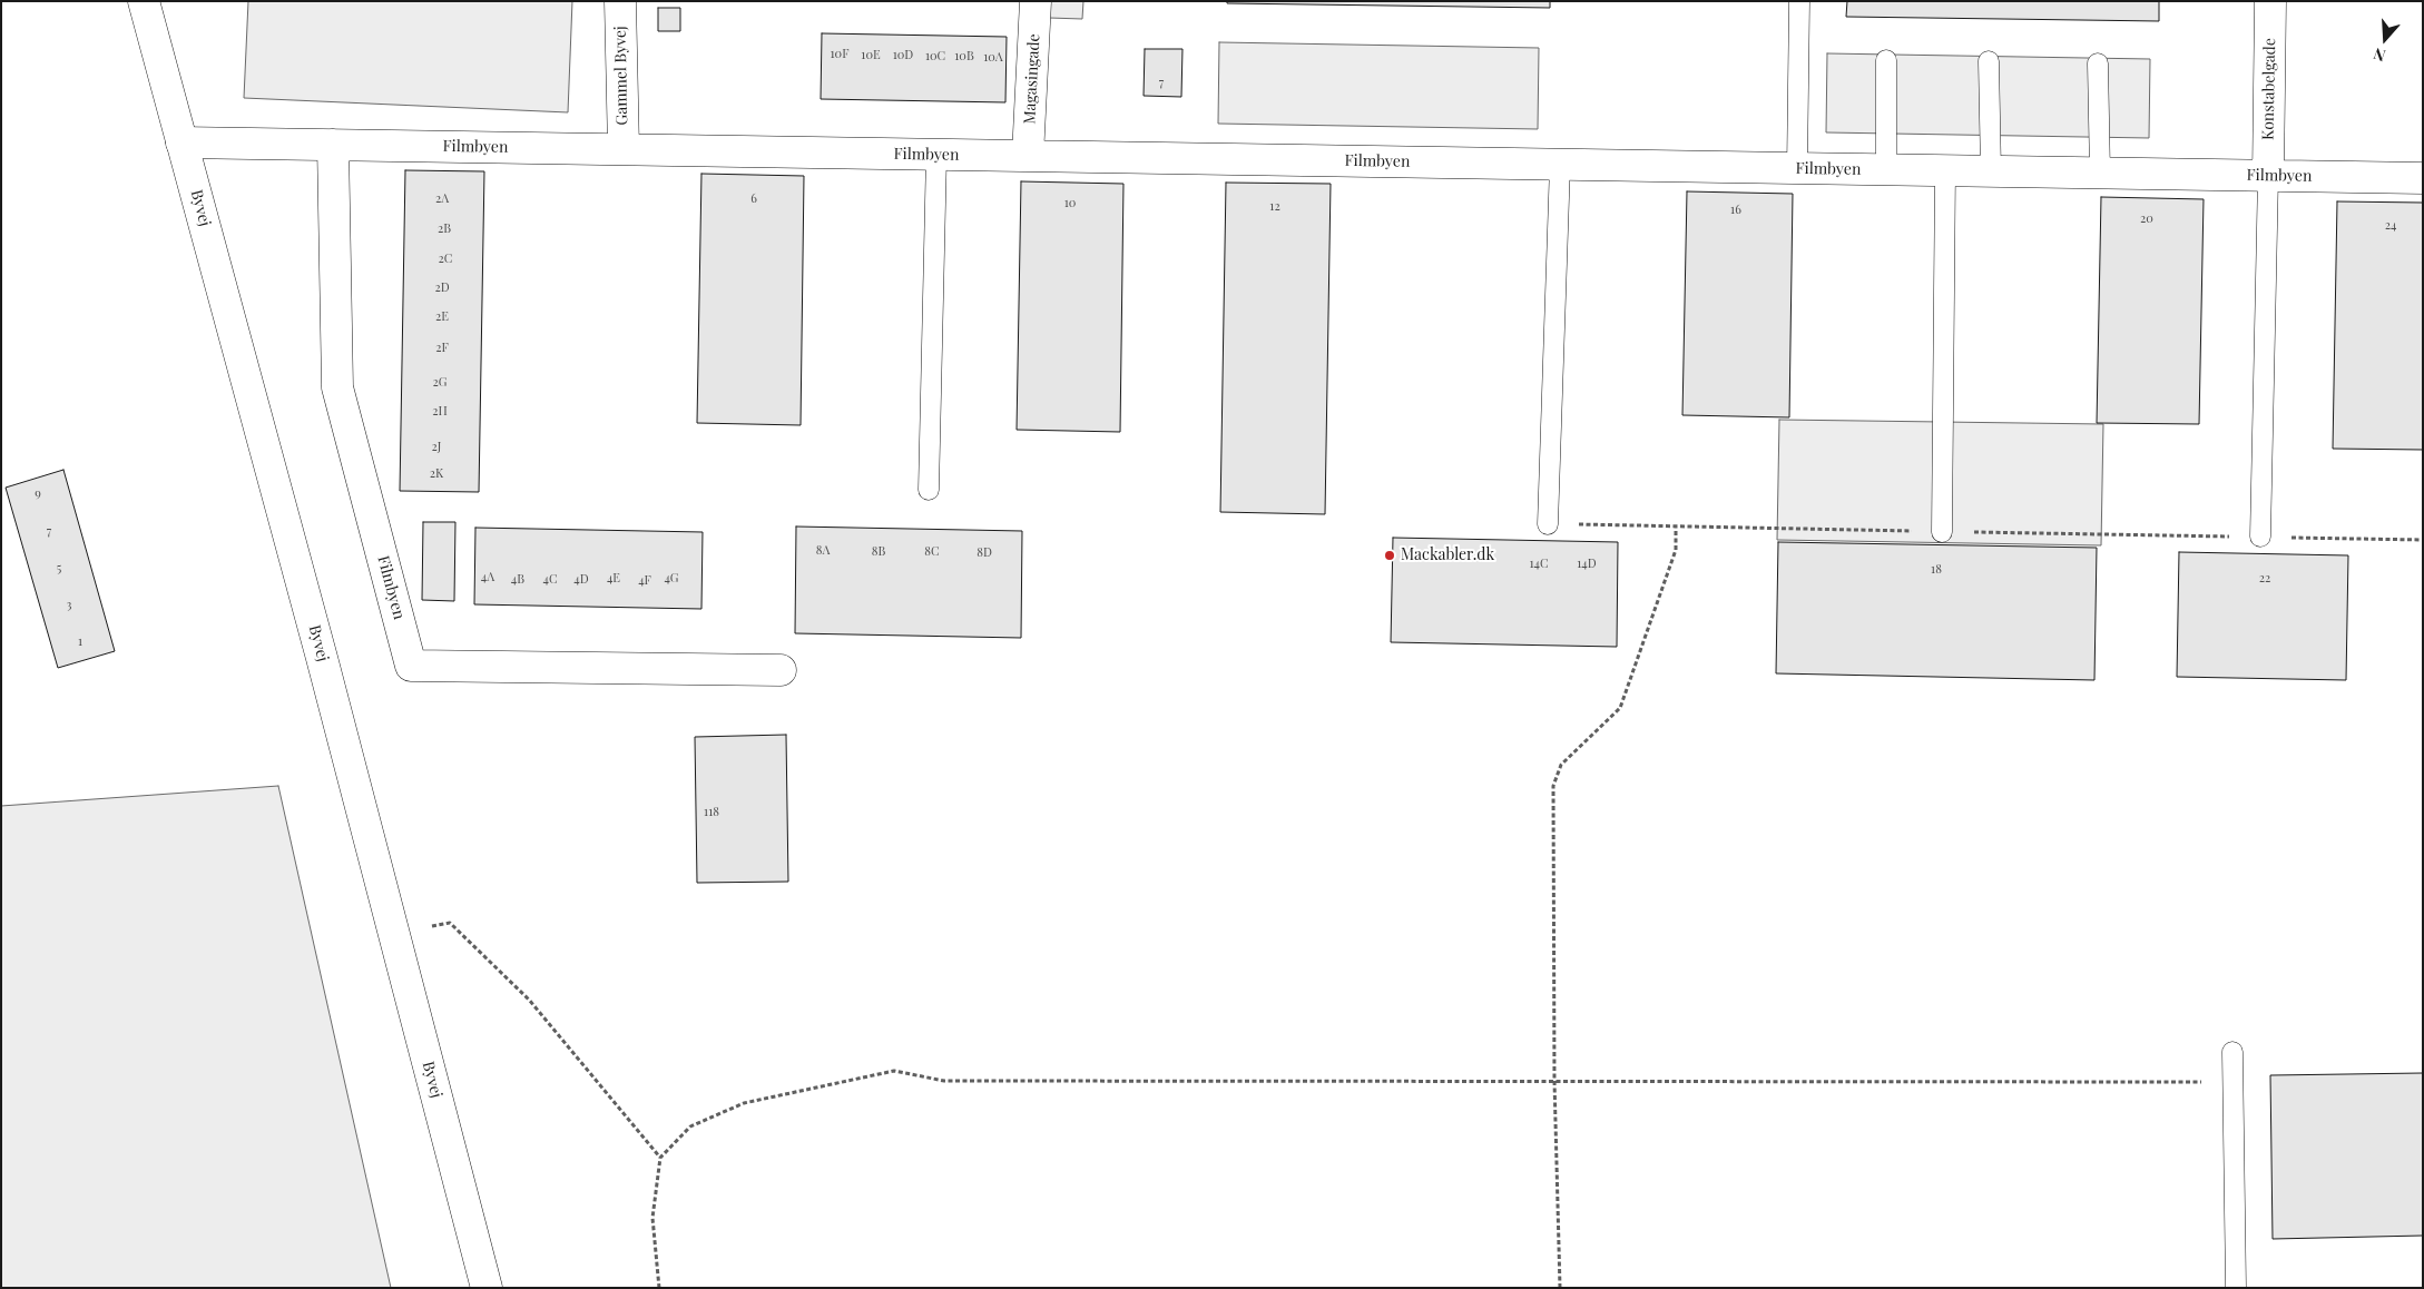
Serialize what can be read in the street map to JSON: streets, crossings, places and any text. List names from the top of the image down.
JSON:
{
  "streets": {
    "street": [
      "Gammel Byvej",
      "Magasingade",
      "Konstabelgade",
      "Filmbyen",
      "Byvej"
    ]
  },
  "crossings": [
    ["Gammel Byvej", "Filmbyen"],
    ["Magasingade", "Filmbyen"],
    ["Konstabelgade", "Filmbyen"],
    ["Filmbyen", "Byvej"]
  ],
  "places": ["Mackabler.dk"],
  "house_numbers": [
    "10F",
    "10E",
    "10D",
    "10C",
    "10B",
    "10A",
    "7",
    "2A",
    "6",
    "10",
    "12",
    "16",
    "20",
    "24",
    "2B",
    "2C",
    "2D",
    "2E",
    "2F",
    "2G",
    "2H",
    "2J",
    "2K",
    "9",
    "7",
    "8A",
    "8B",
    "8C",
    "8D",
    "14C",
    "14D",
    "5",
    "18",
    "4A",
    "4E",
    "4G",
    "22",
    "4B",
    "4C",
    "4D",
    "4F",
    "3",
    "1",
    "118"
  ],
  "north": "bottom"
}
